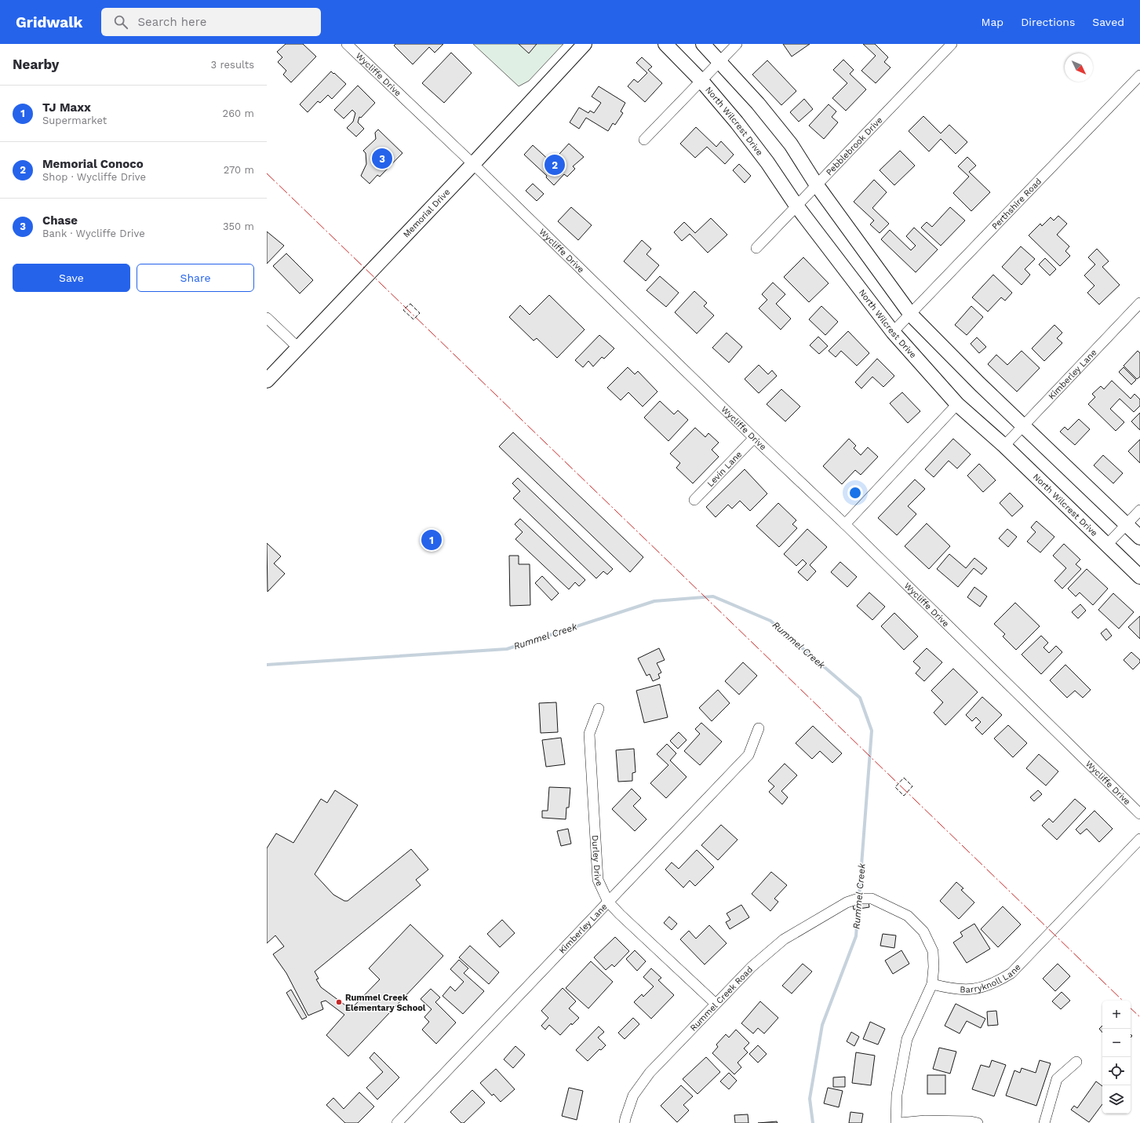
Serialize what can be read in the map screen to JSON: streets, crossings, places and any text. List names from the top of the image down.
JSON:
{
  "streets": {
    "main road": ["North Wilcrest Drive", "Memorial Drive"],
    "street": [
      "Wycliffe Drive",
      "Pebblebrook Drive",
      "Perthshire Road",
      "Kimberley Lane",
      "Levin Lane",
      "Durley Drive",
      "Barryknoll Lane",
      "Rummel Creek Road"
    ]
  },
  "crossings": [
    ["Wycliffe Drive", "Memorial Drive"],
    ["Wycliffe Drive", "Levin Lane"],
    ["North Wilcrest Drive", "Pebblebrook Drive"],
    ["North Wilcrest Drive", "Perthshire Road"],
    ["North Wilcrest Drive", "Kimberley Lane"],
    ["Kimberley Lane", "Durley Drive"],
    ["Durley Drive", "Rummel Creek Road"],
    ["Barryknoll Lane", "Rummel Creek Road"]
  ],
  "water": ["Rummel Creek"],
  "places": ["Rummel Creek Elementary School"],
  "north": "bottom right",
  "page": {
    "header": "Gridwalk",
    "search": "Search here",
    "nav": ["Map", "Directions", "Saved"],
    "heading": ["Nearby", "3 results"],
    "list": [
      {
        "mark": "1",
        "name": "TJ Maxx",
        "note": "Supermarket",
        "value": "260 m"
      },
      {
        "mark": "2",
        "name": "Memorial Conoco",
        "note": "Shop · Wycliffe Drive",
        "value": "270 m"
      },
      {
        "mark": "3",
        "name": "Chase",
        "note": "Bank · Wycliffe Drive",
        "value": "350 m"
      }
    ],
    "pins": ["3", "2", "1"],
    "buttons": ["Save", "Share"],
    "map_buttons": ["+", "−"]
  }
}
